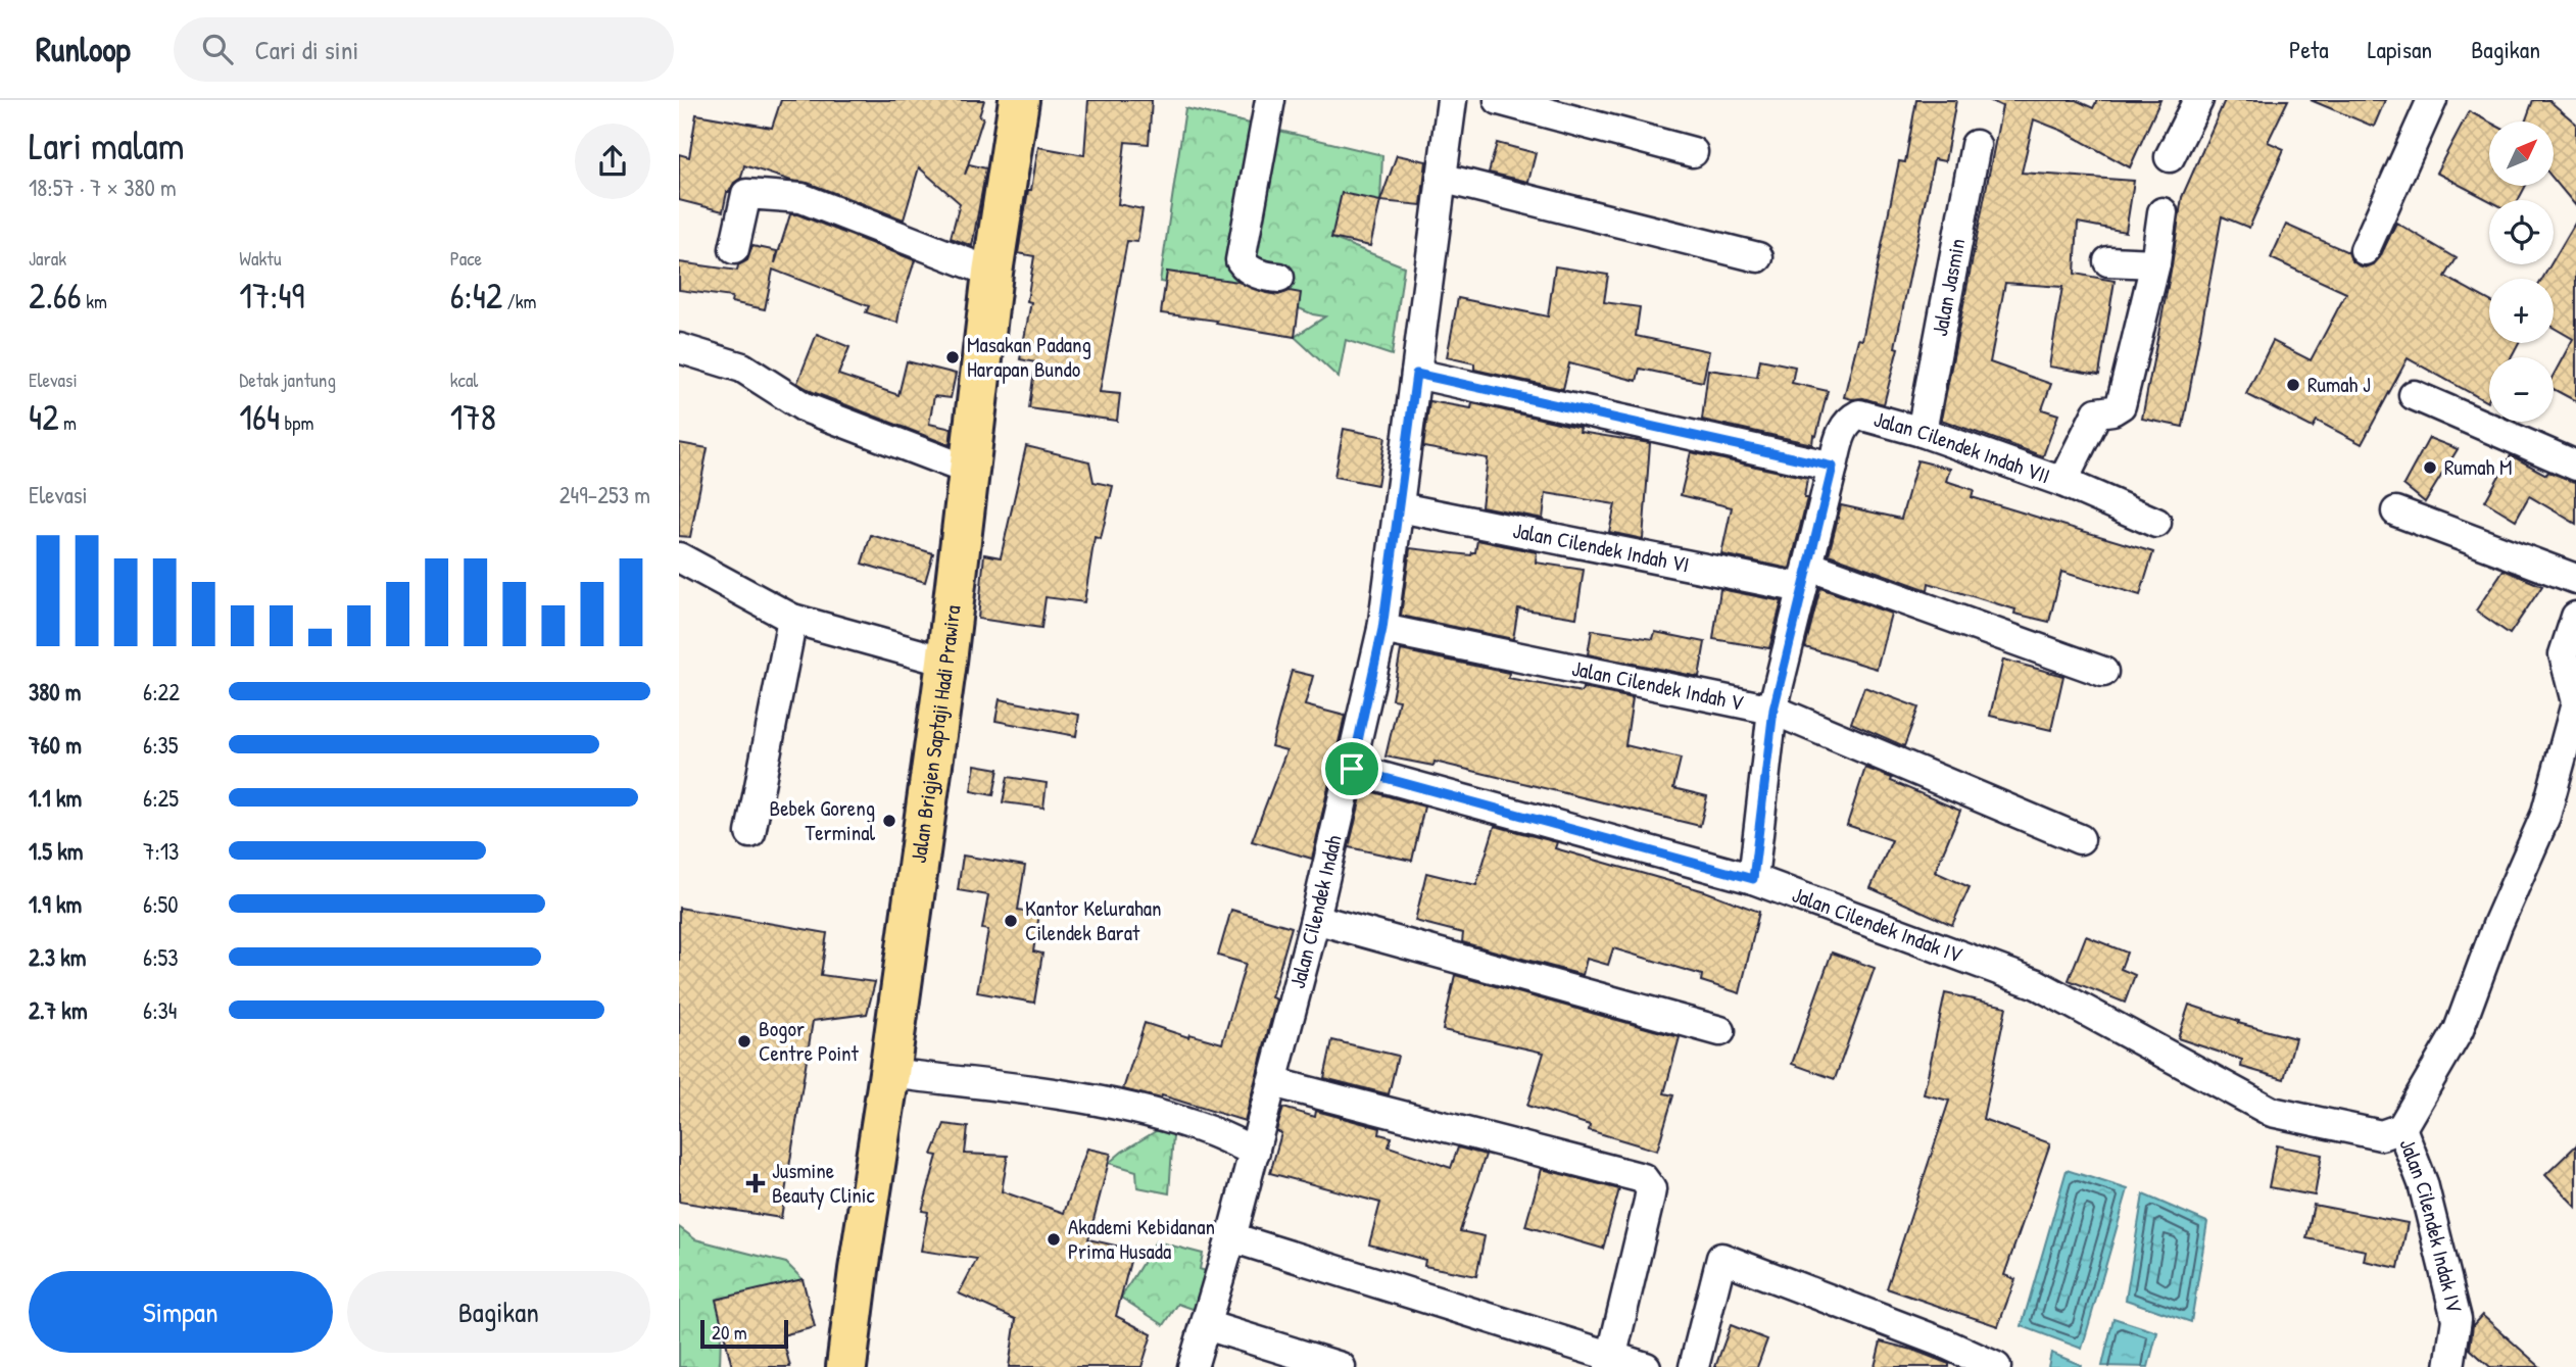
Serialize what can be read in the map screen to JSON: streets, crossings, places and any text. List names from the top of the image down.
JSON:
{
  "streets": {
    "main road": ["Jalan Brigjen Saptaji Hadi Prawira"],
    "street": [
      "Jalan Jasmin",
      "Jalan Cilendek Indah VII",
      "Jalan Cilendek Indah VI",
      "Jalan Cilendek Indah V",
      "Jalan Cilendek Indah",
      "Jalan Cilendek Indak IV"
    ]
  },
  "crossings": [
    ["Jalan Jasmin", "Jalan Cilendek Indah VII"],
    ["Jalan Cilendek Indah VI", "Jalan Cilendek Indah"],
    ["Jalan Cilendek Indah V", "Jalan Cilendek Indah"],
    ["Jalan Cilendek Indah", "Jalan Cilendek Indak IV"]
  ],
  "places": {
    "other": [
      "Masakan Padang Harapan Bundo",
      "Rumah J",
      "Rumah M",
      "Bebek Goreng Terminal",
      "Kantor Kelurahan Cilendek Barat",
      "Bogor Centre Point",
      "Akademi Kebidanan Prima Husada"
    ],
    "health": ["Jusmine Beauty Clinic"]
  },
  "scale_bar": "20 m",
  "north": "top right",
  "page": {
    "header": "Runloop",
    "search": "Cari di sini",
    "nav": ["Peta", "Lapisan", "Bagikan"],
    "heading": ["Lari malam", "18:57 · 7 × 380 m"],
    "map_buttons": ["+", "−"],
    "stats": [
      ["Jarak", "2.66 km"],
      ["Waktu", "17:49"],
      ["Pace", "6:42 /km"],
      ["Elevasi", "42 m"],
      ["Detak jantung", "164 bpm"],
      ["kcal", "178"]
    ],
    "chart": ["Elevasi", "249–253 m"],
    "list": [
      {
        "name": "380 m",
        "note": "6:22"
      },
      {
        "name": "760 m",
        "note": "6:35"
      },
      {
        "name": "1.1 km",
        "note": "6:25"
      },
      {
        "name": "1.5 km",
        "note": "7:13"
      },
      {
        "name": "1.9 km",
        "note": "6:50"
      },
      {
        "name": "2.3 km",
        "note": "6:53"
      },
      {
        "name": "2.7 km",
        "note": "6:34"
      }
    ],
    "buttons": ["Simpan", "Bagikan"],
    "scale": "20 m"
  }
}
